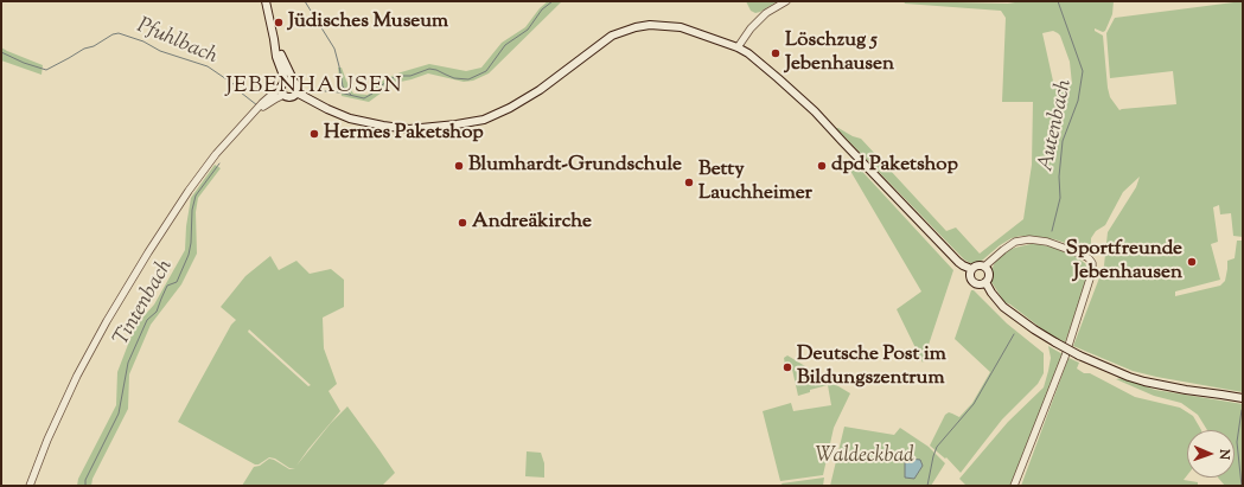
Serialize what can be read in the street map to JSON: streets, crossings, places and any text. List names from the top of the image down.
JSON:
{
  "districts": ["JEBENHAUSEN"],
  "water": ["Pfuhlbach", "Autenbach", "Tintenbach"],
  "parks": ["Waldeckbad"],
  "places": [
    "Jüdisches Museum",
    "Löschzug 5 Jebenhausen",
    "Hermes Paketshop",
    "Blumhardt-Grundschule",
    "dpd Paketshop",
    "Betty Lauchheimer",
    "Andreäkirche",
    "Sportfreunde Jebenhausen",
    "Deutsche Post im Bildungszentrum"
  ],
  "north": "right"
}
